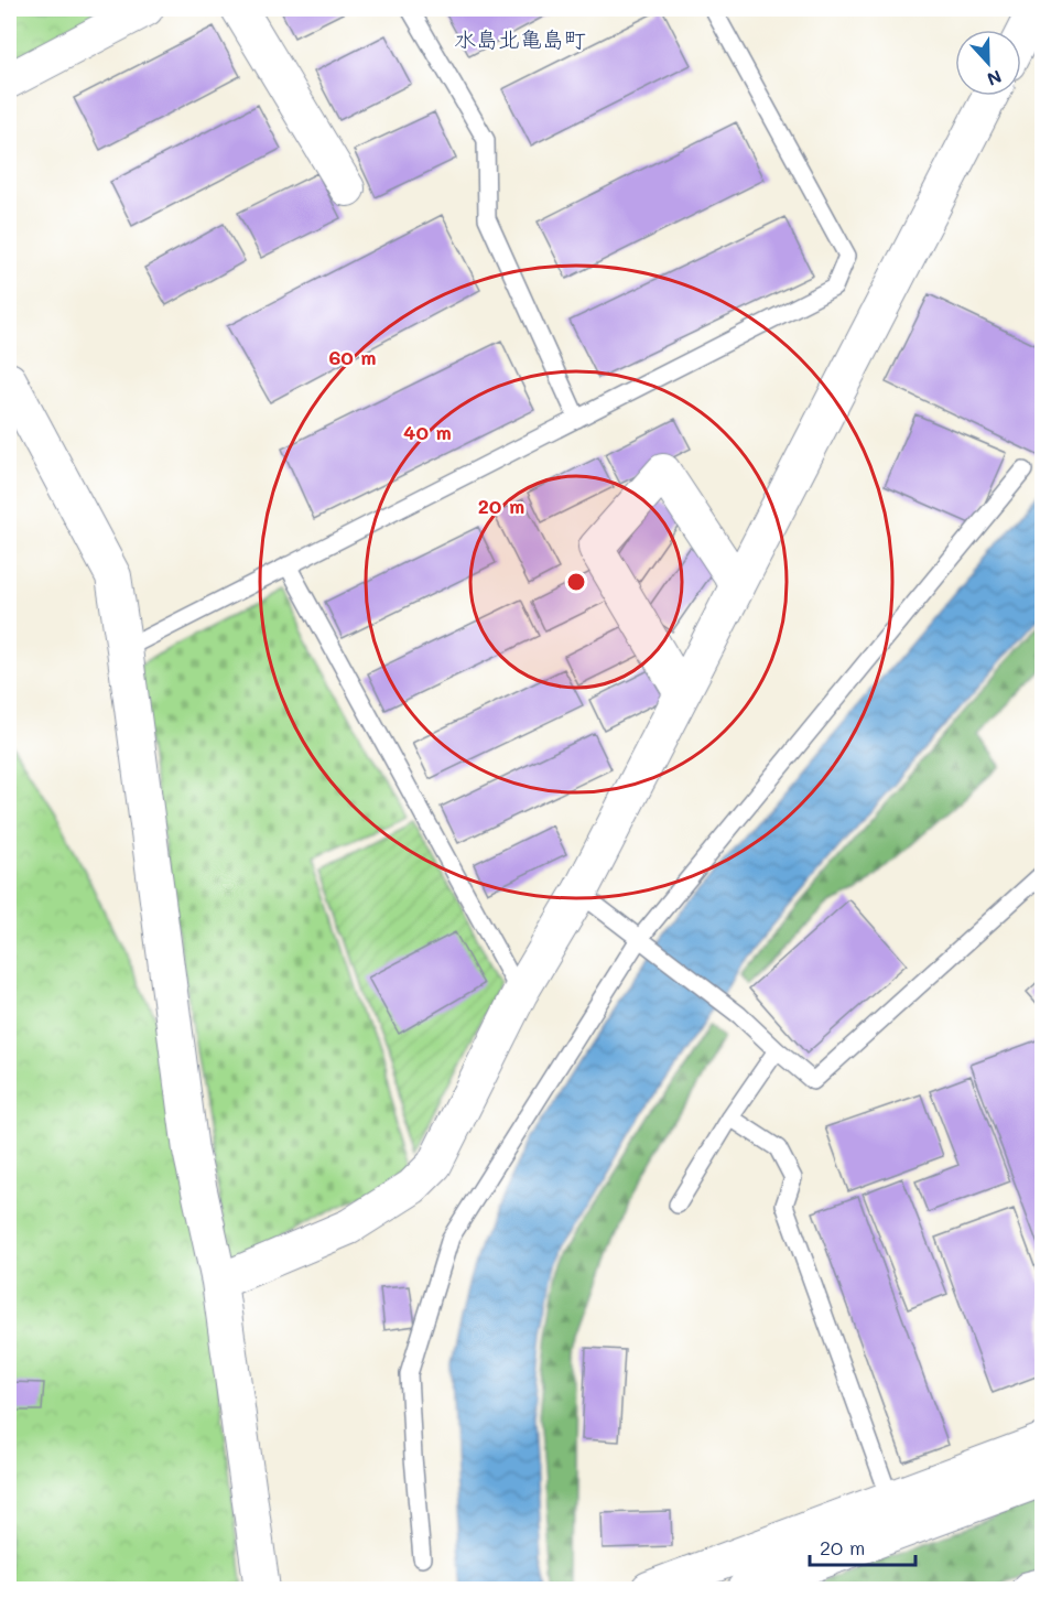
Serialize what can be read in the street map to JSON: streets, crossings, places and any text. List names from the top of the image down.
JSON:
{
  "districts": ["水島北亀島町"],
  "scale_bar": "20 m",
  "north": "bottom",
  "rings": ["60 m", "40 m", "20 m"]
}
